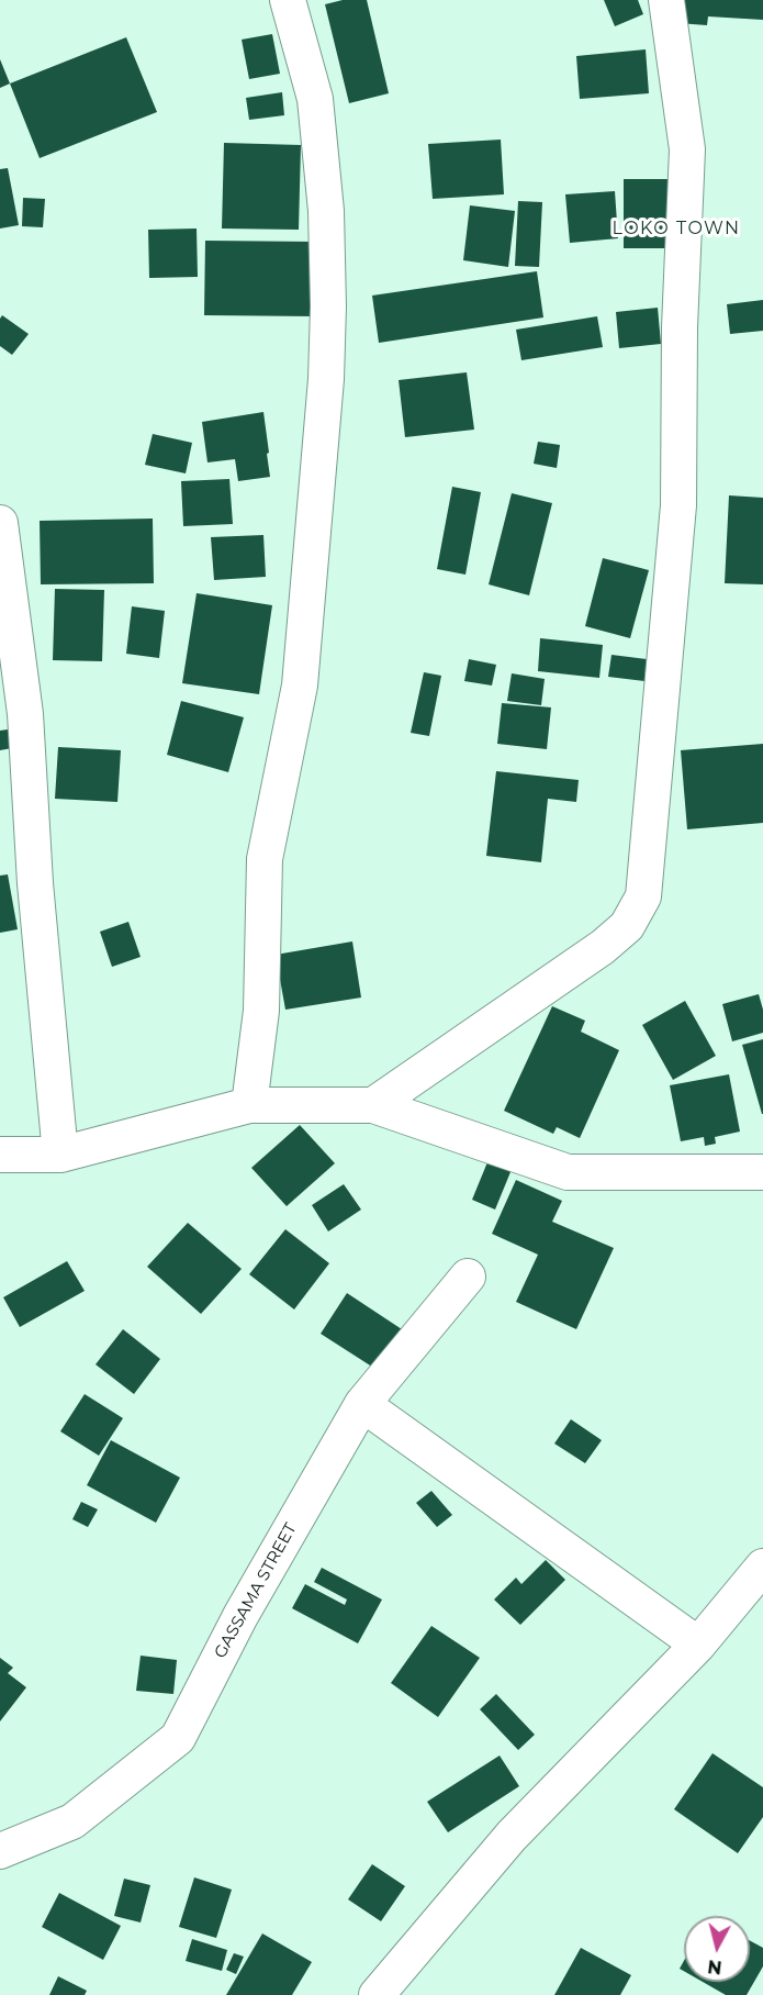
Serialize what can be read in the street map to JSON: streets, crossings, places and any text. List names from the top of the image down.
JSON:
{
  "streets": {
    "street": ["GASSAMA STREET"]
  },
  "districts": ["LOKO TOWN"],
  "north": "bottom"
}
